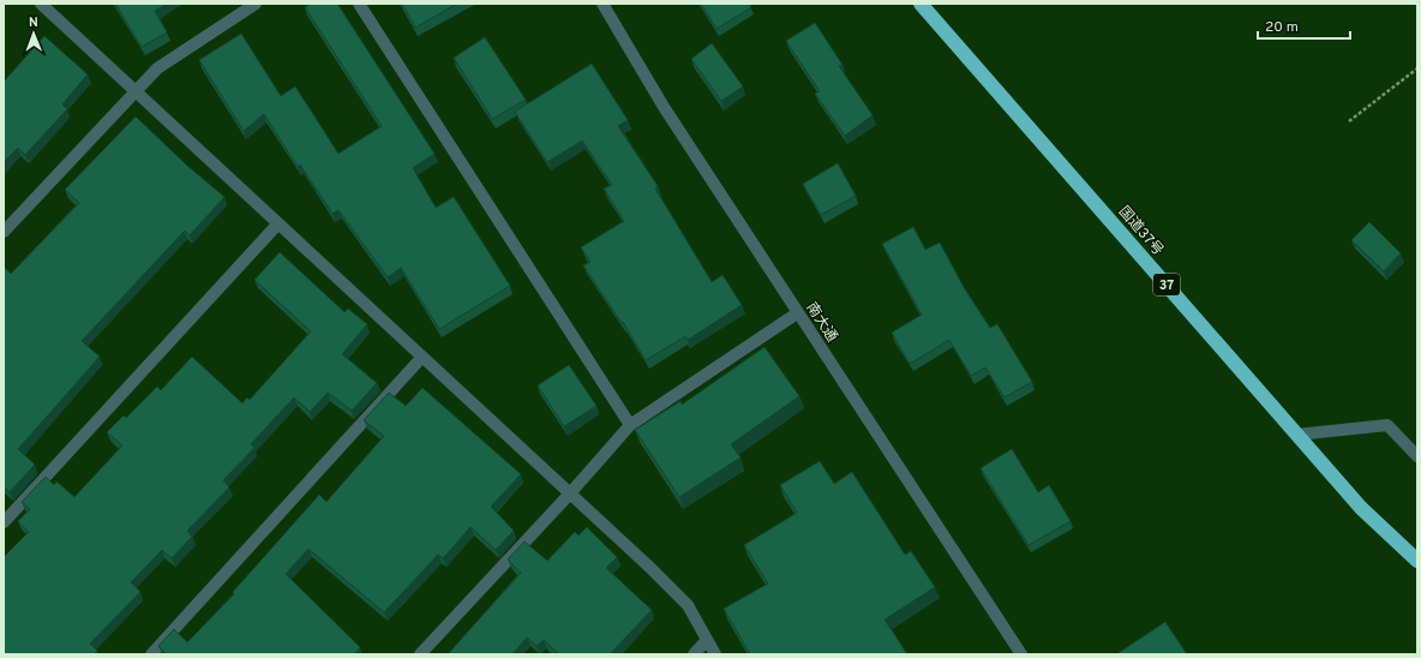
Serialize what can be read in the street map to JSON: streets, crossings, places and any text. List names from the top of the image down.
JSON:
{
  "streets": {
    "highway": ["国道37号", "37"],
    "street": ["南大通"]
  },
  "scale_bar": "20 m",
  "north": "top"
}
